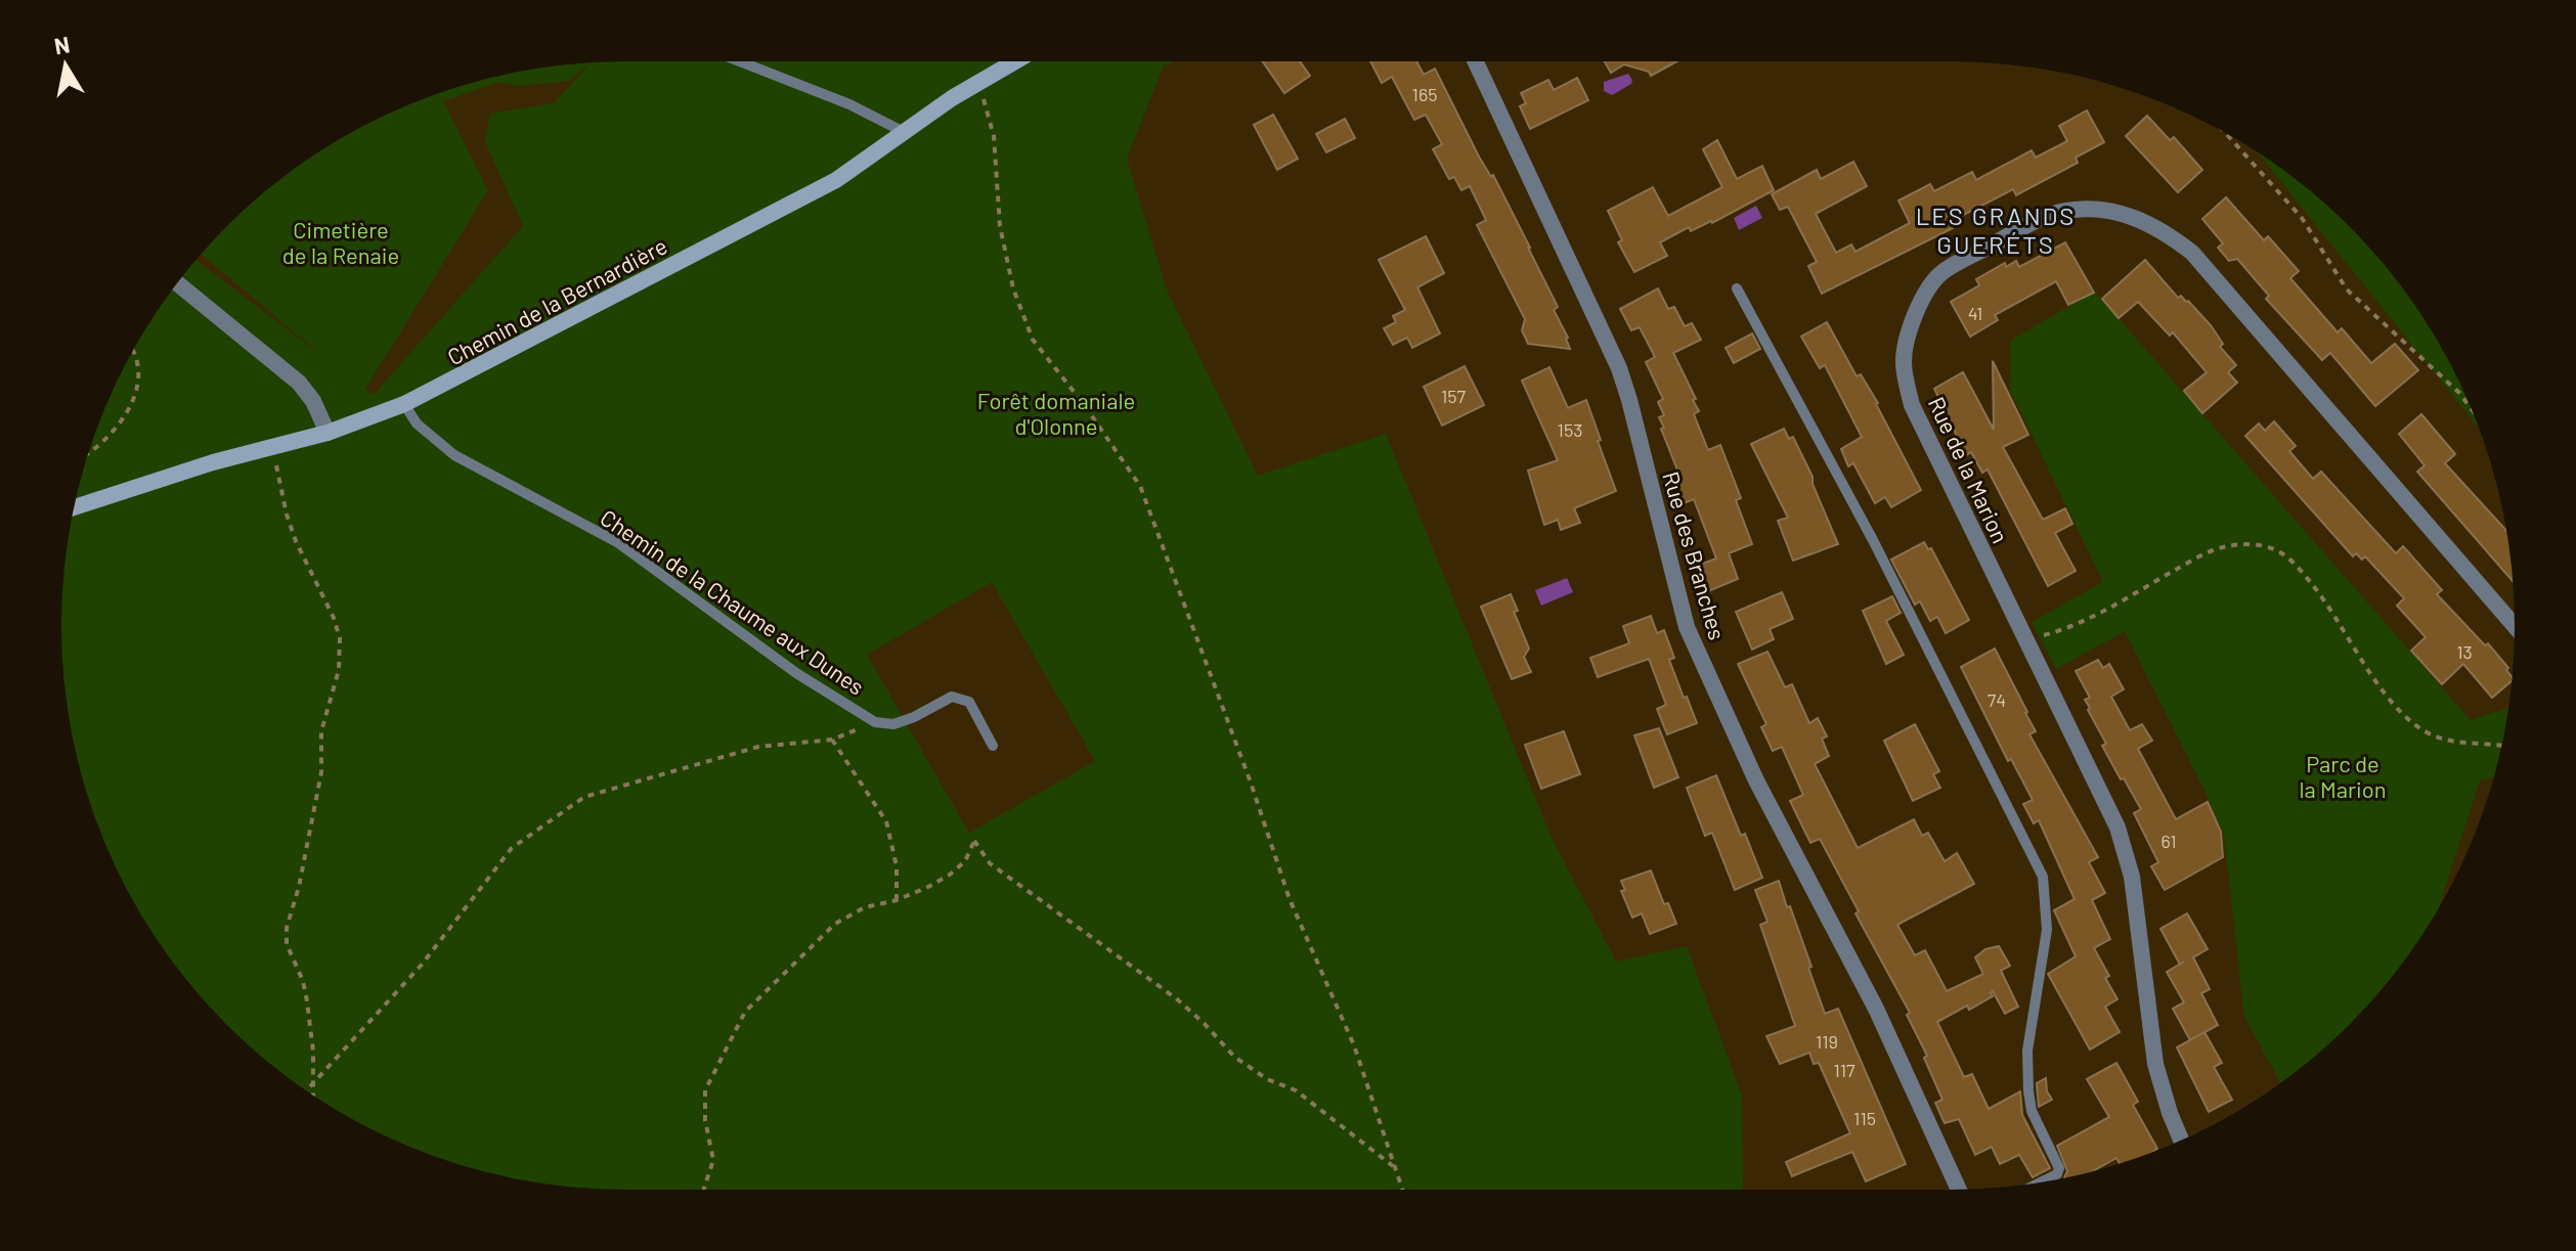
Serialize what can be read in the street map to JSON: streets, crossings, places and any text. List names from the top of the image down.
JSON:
{
  "streets": {
    "street": ["Chemin de la Bernardière", "Rue de la Marion", "Rue des Branches"],
    "lane": ["Chemin de la Chaume aux Dunes"]
  },
  "crossings": [
    ["Chemin de la Bernardière", "Chemin de la Chaume aux Dunes"]
  ],
  "districts": ["LES GRANDS GUERÉTS"],
  "parks": ["Cimetière de la Renaie", "Forêt domaniale d'Olonne", "Parc de la Marion"],
  "house_numbers": [
    "165",
    "41",
    "157",
    "153",
    "13",
    "74",
    "61",
    "119",
    "117",
    "115"
  ],
  "north": "top"
}
